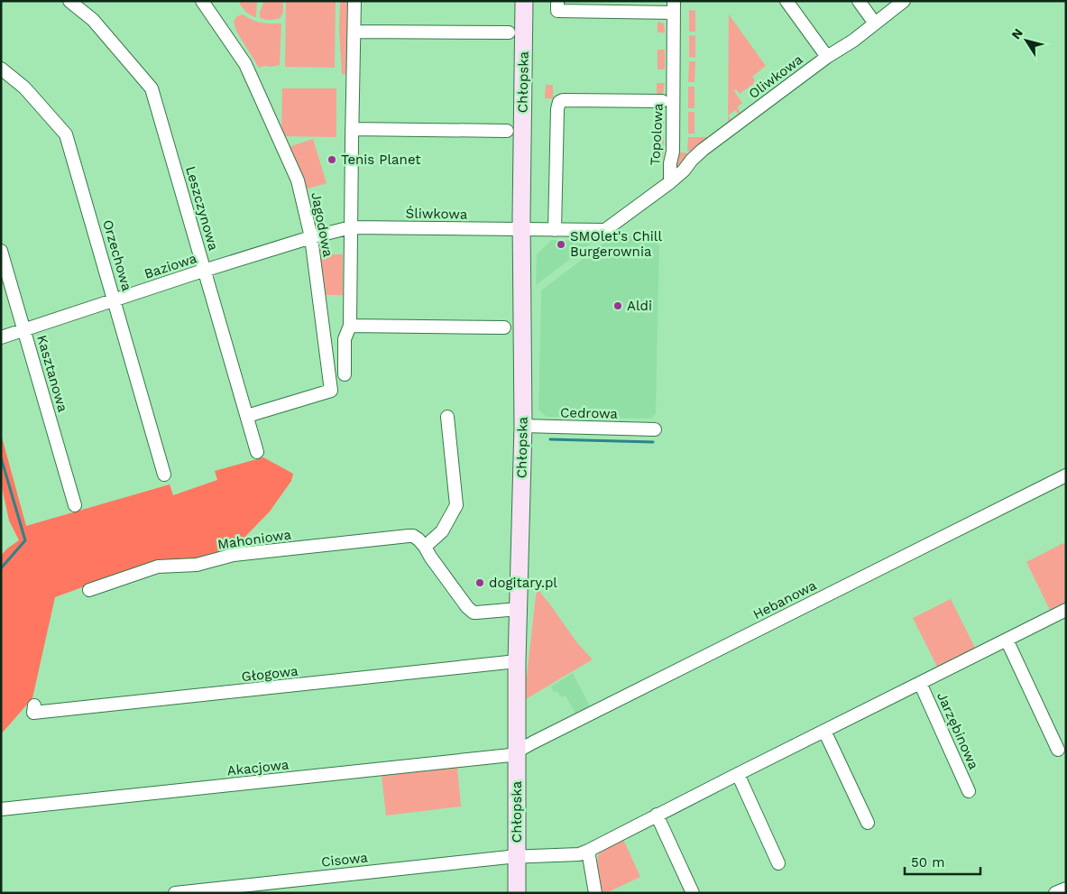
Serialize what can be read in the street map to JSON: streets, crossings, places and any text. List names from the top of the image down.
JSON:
{
  "streets": {
    "street": [
      "Oliwkowa",
      "Chłopska",
      "Topolowa",
      "Leszczynowa",
      "Śliwkowa",
      "Jagodowa",
      "Orzechowa",
      "Baziowa",
      "Kasztanowa",
      "Cedrowa",
      "Mahoniowa",
      "Hebanowa",
      "Głogowa",
      "Jarzębinowa",
      "Akacjowa",
      "Cisowa"
    ]
  },
  "crossings": [
    ["Oliwkowa", "Topolowa"],
    ["Chłopska", "Topolowa"],
    ["Chłopska", "Śliwkowa"],
    ["Chłopska", "Cedrowa"],
    ["Chłopska", "Mahoniowa"],
    ["Chłopska", "Hebanowa"],
    ["Chłopska", "Głogowa"],
    ["Chłopska", "Jarzębinowa"],
    ["Chłopska", "Akacjowa"],
    ["Chłopska", "Cisowa"],
    ["Topolowa", "Śliwkowa"],
    ["Leszczynowa", "Jagodowa"],
    ["Leszczynowa", "Baziowa"],
    ["Śliwkowa", "Baziowa"],
    ["Jagodowa", "Baziowa"],
    ["Orzechowa", "Baziowa"],
    ["Baziowa", "Kasztanowa"],
    ["Hebanowa", "Akacjowa"],
    ["Jarzębinowa", "Cisowa"]
  ],
  "places": [
    "Tenis Planet",
    "SMOlet's Chill Burgerownia",
    "Aldi",
    "dogitary.pl"
  ],
  "scale_bar": "50 m",
  "north": "top left"
}
